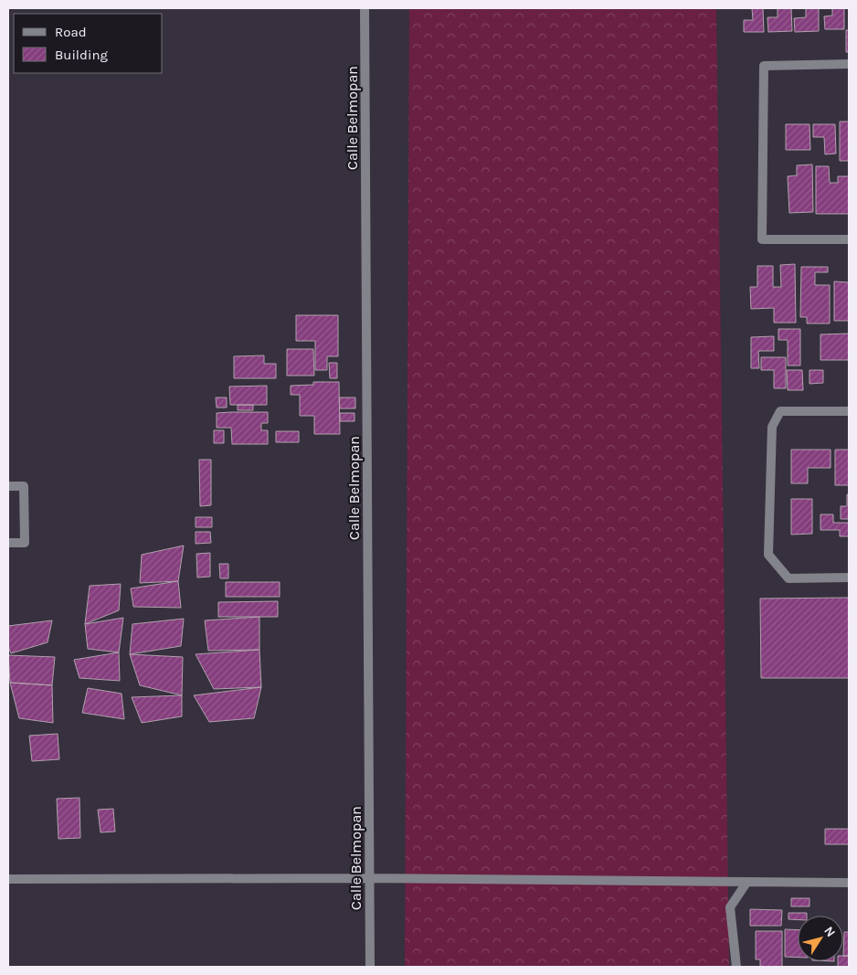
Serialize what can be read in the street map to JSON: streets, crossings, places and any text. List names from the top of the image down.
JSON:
{
  "streets": {
    "street": ["Calle Belmopan"]
  },
  "legend": ["Road", "Building"],
  "north": "top right"
}
